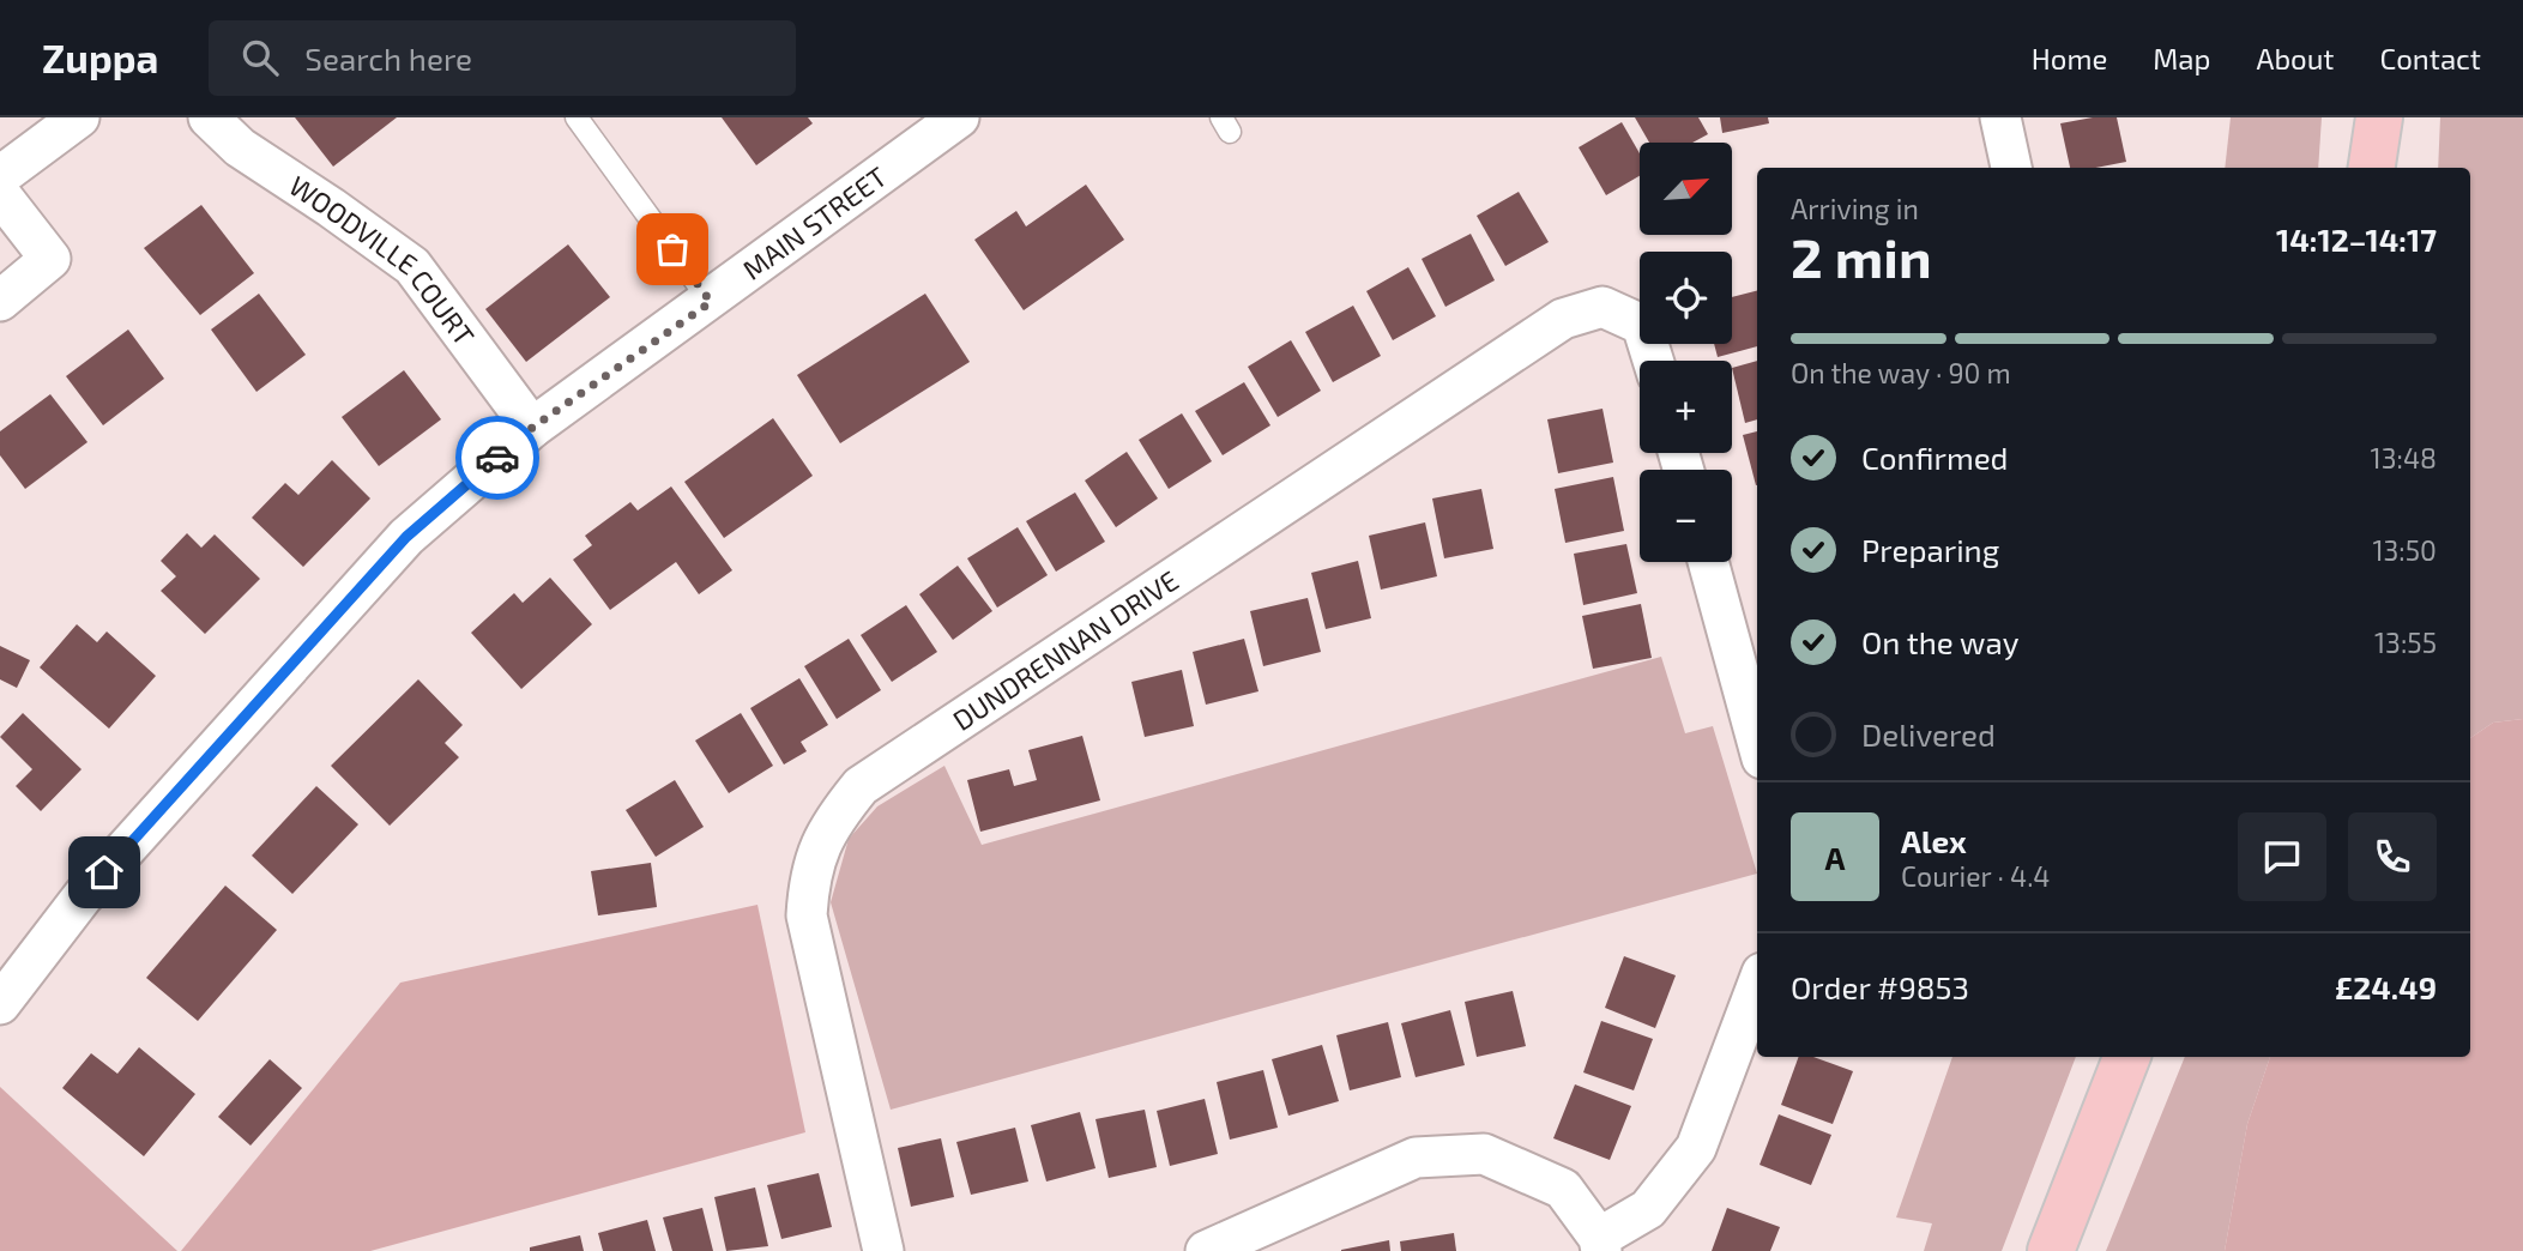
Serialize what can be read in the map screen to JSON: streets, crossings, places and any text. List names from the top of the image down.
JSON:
{
  "streets": {
    "street": ["MAIN STREET", "WOODVILLE COURT", "DUNDRENNAN DRIVE"]
  },
  "crossings": [
    ["MAIN STREET", "WOODVILLE COURT"]
  ],
  "north": "top right",
  "page": {
    "header": "Zuppa",
    "search": "Search here",
    "nav": [
      "Home",
      "Map",
      "About",
      "Contact"
    ],
    "map_buttons": ["+", "−"],
    "heading": ["2 min", "Arriving in", "14:12–14:17"],
    "panel": [
      "Alex",
      "Courier · 4.4",
      "Order #9853",
      "£24.49"
    ],
    "bar": "On the way · 90 m",
    "list": [
      ["Confirmed", "13:48"],
      ["Preparing", "13:50"],
      ["On the way", "13:55"],
      "Delivered"
    ],
    "round": "A"
  }
}
